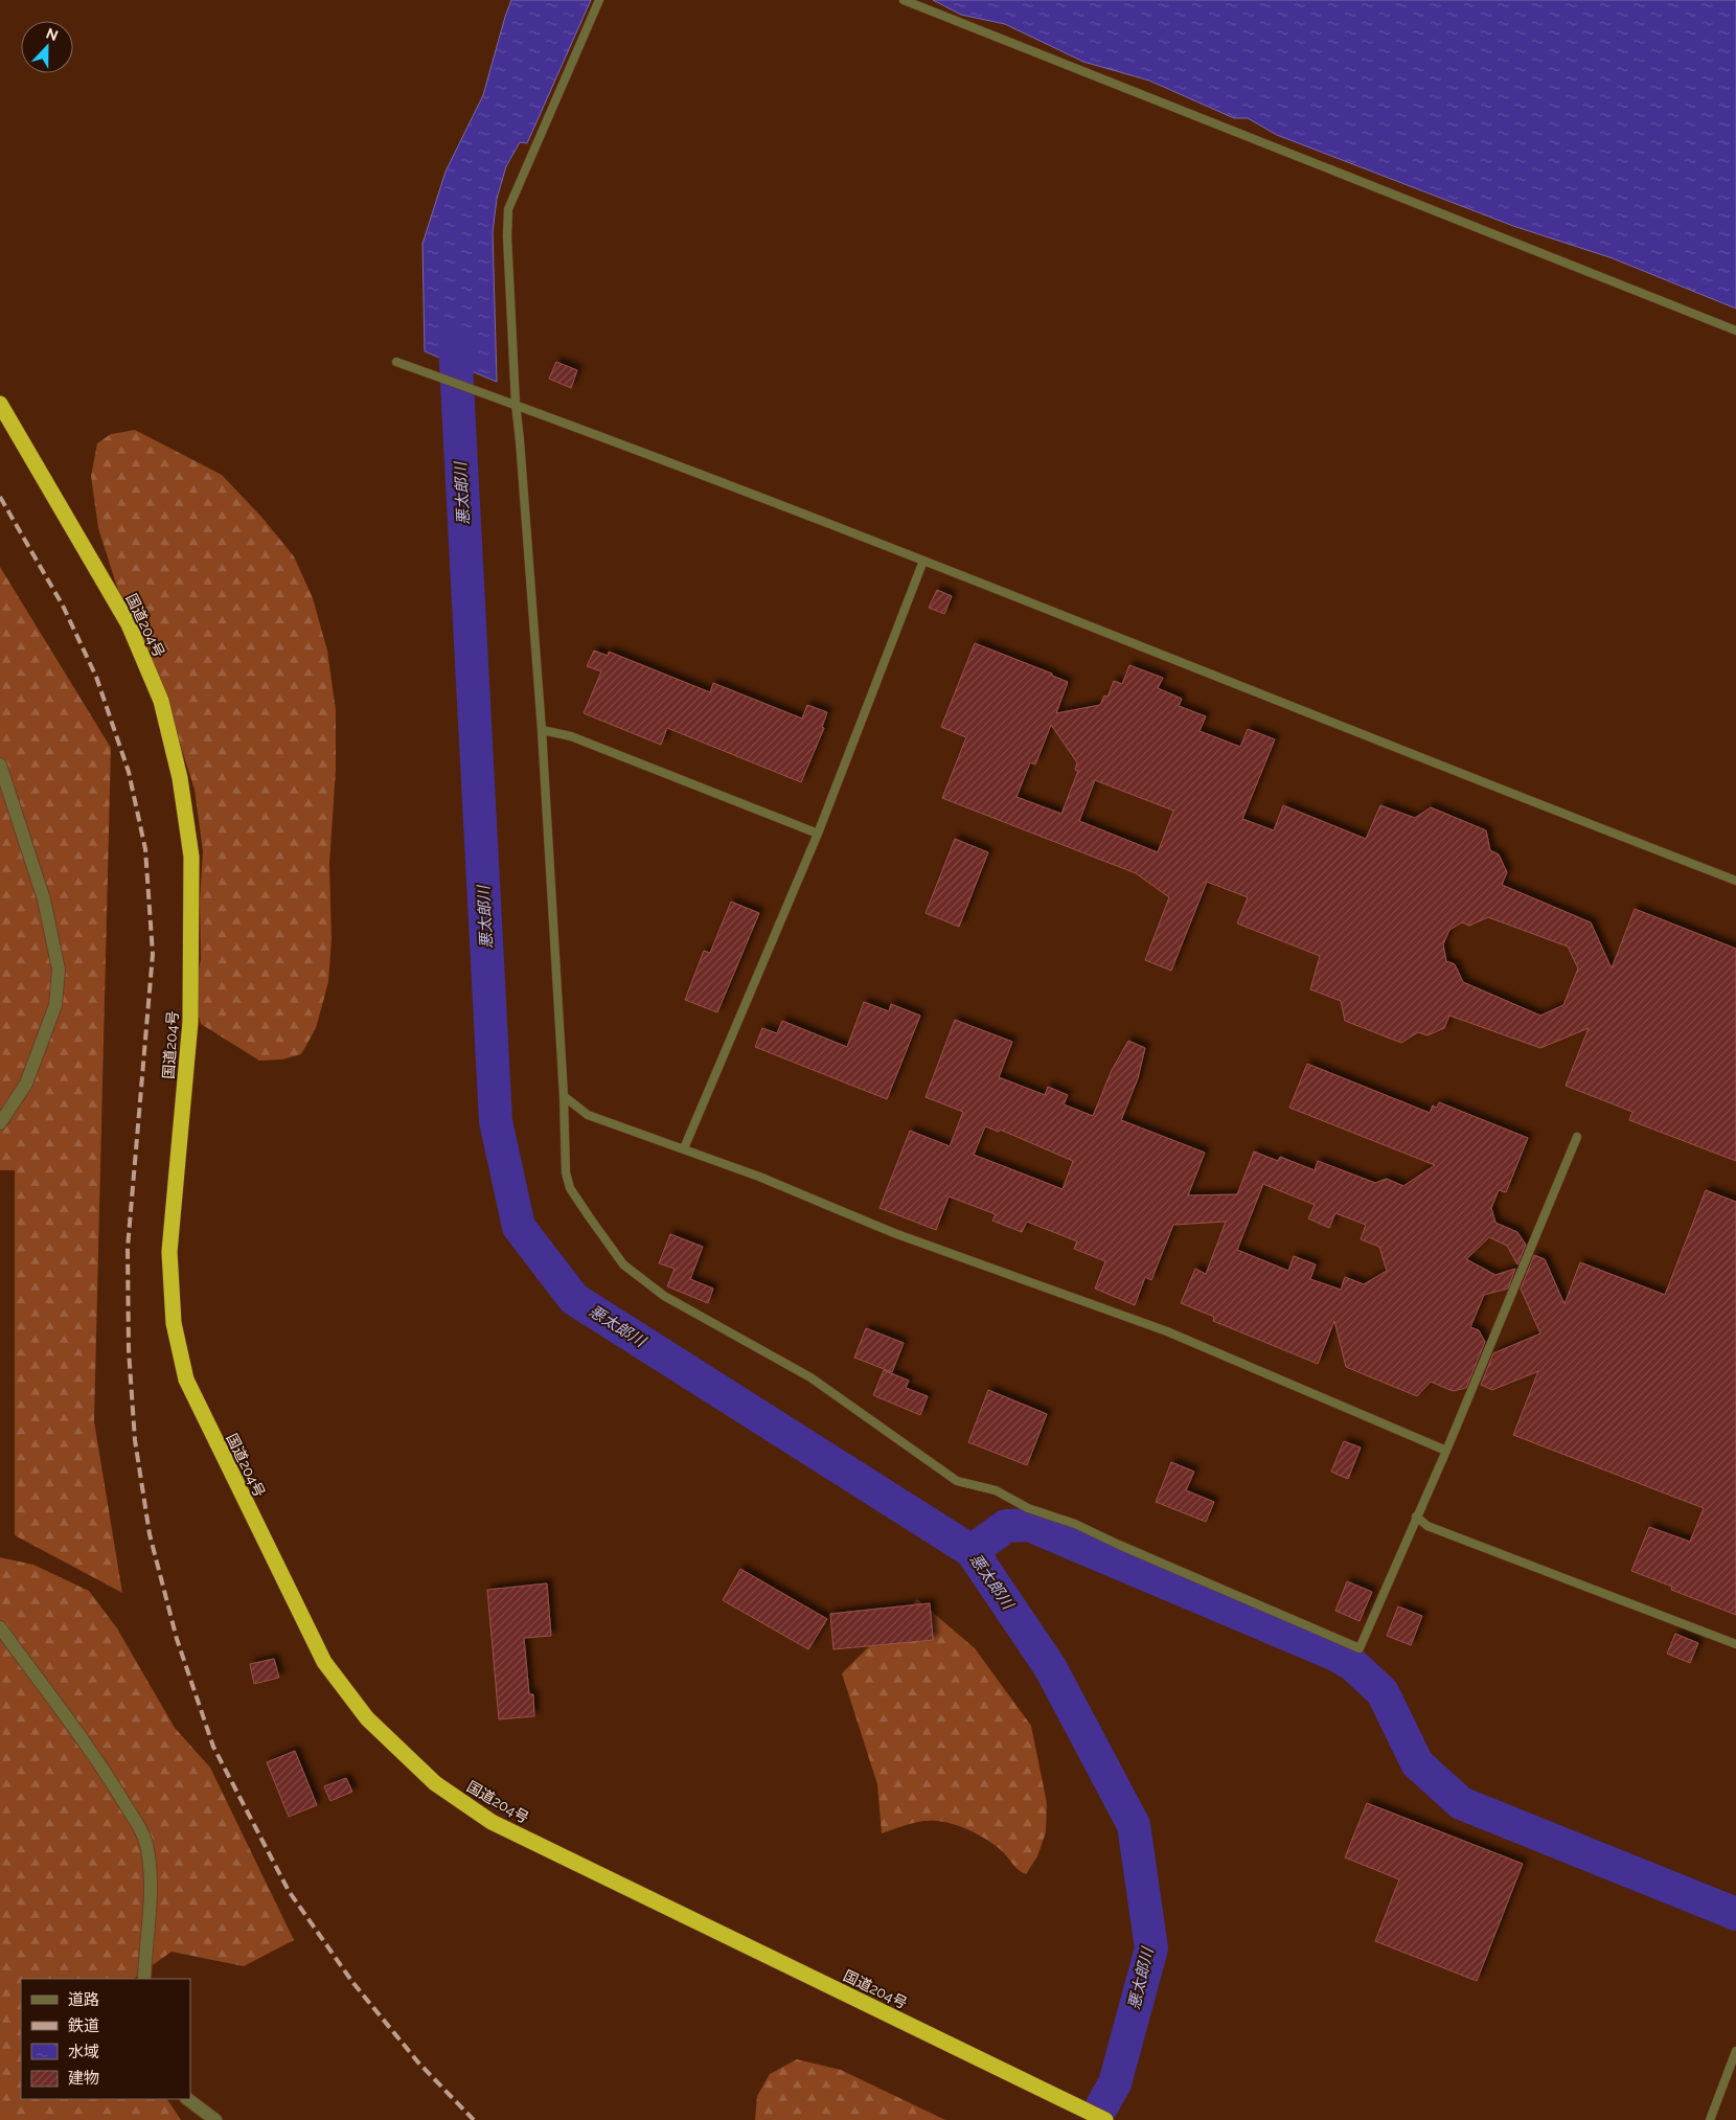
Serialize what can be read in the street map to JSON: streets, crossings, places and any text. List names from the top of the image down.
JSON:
{
  "streets": {
    "highway": ["国道204号"]
  },
  "water": ["悪太郎川"],
  "legend": [
    "道路",
    "鉄道",
    "水域",
    "建物"
  ],
  "north": "top"
}
